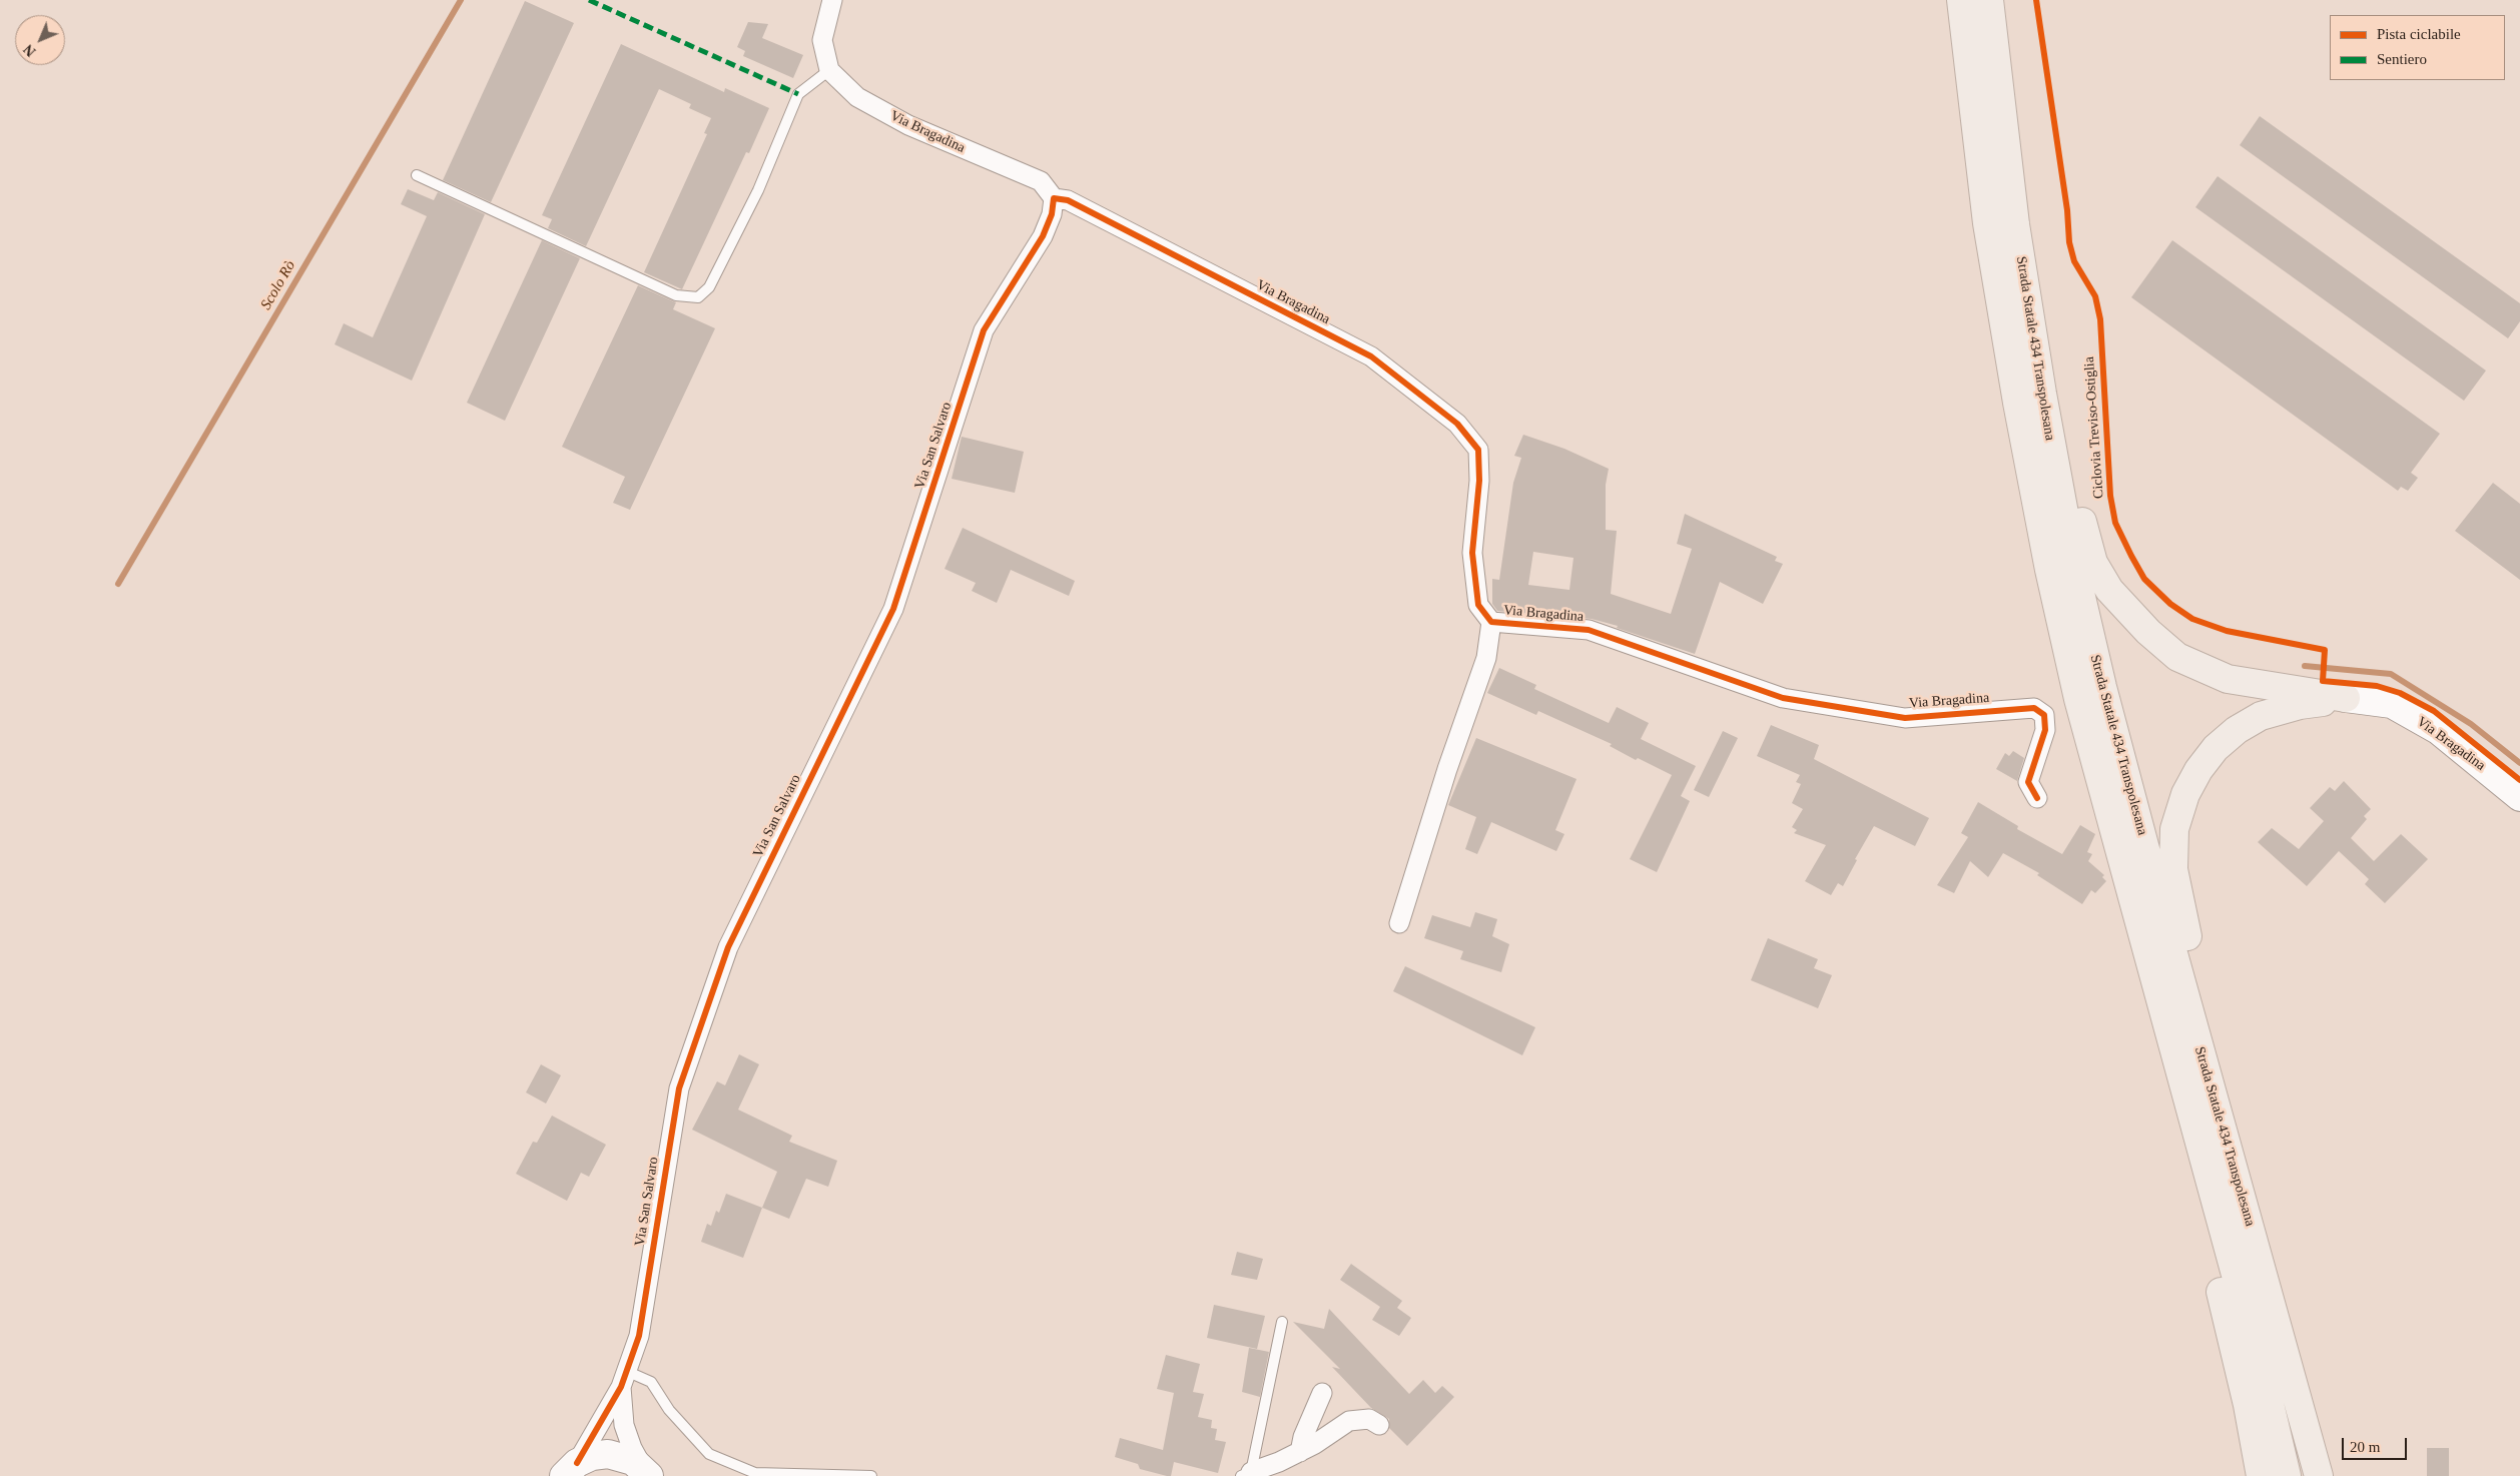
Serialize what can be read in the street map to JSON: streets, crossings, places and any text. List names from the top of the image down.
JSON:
{
  "streets": {
    "highway": ["Strada Statale 434 Transpolesana"],
    "main road": ["Via Bragadina"],
    "street": ["Via San Salvaro"],
    "cycle path": ["Ciclovia Treviso-Ostiglia"]
  },
  "crossings": [
    ["Via Bragadina", "Via San Salvaro"]
  ],
  "water": ["Scolo Rò"],
  "legend": ["Pista ciclabile", "Sentiero"],
  "scale_bar": "20 m",
  "north": "bottom left"
}
